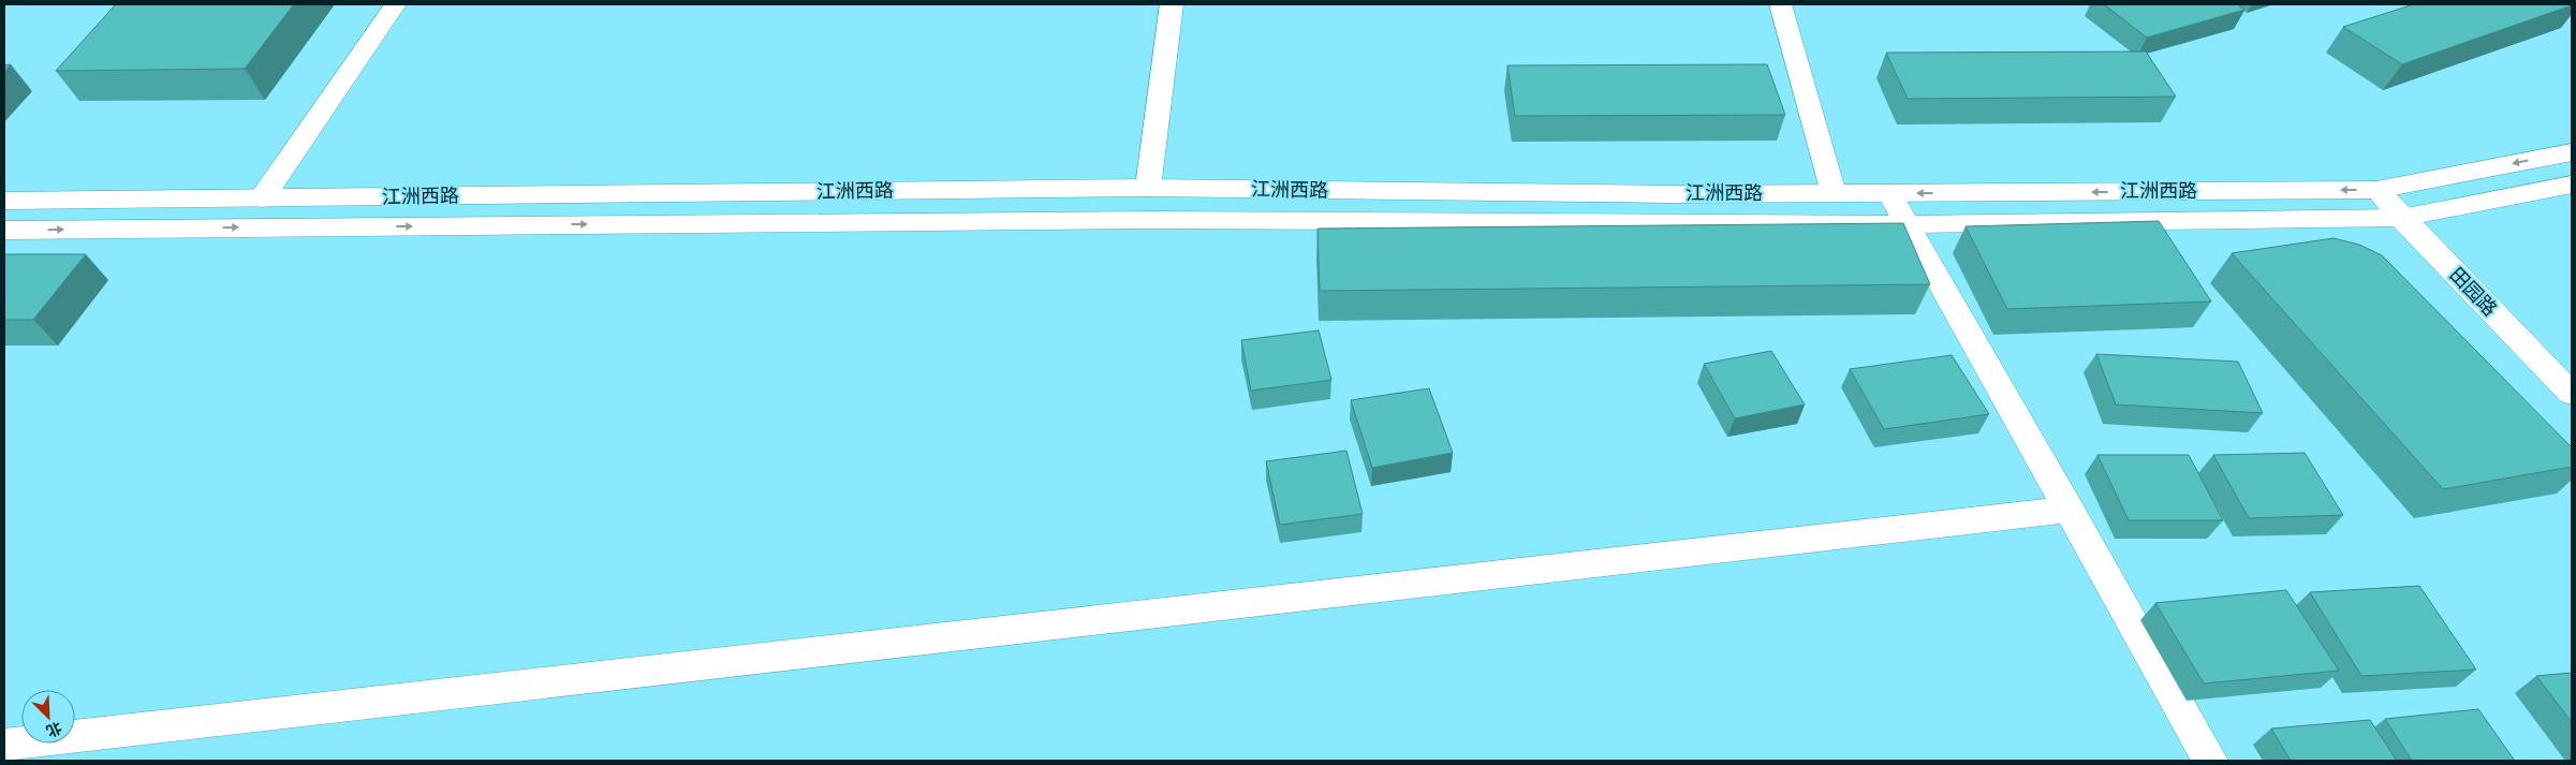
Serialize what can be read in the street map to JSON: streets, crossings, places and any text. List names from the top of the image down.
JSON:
{
  "streets": {
    "main road": ["江洲西路", "田园路"]
  },
  "crossings": [
    ["江洲西路", "田园路"]
  ],
  "north": "bottom right"
}
